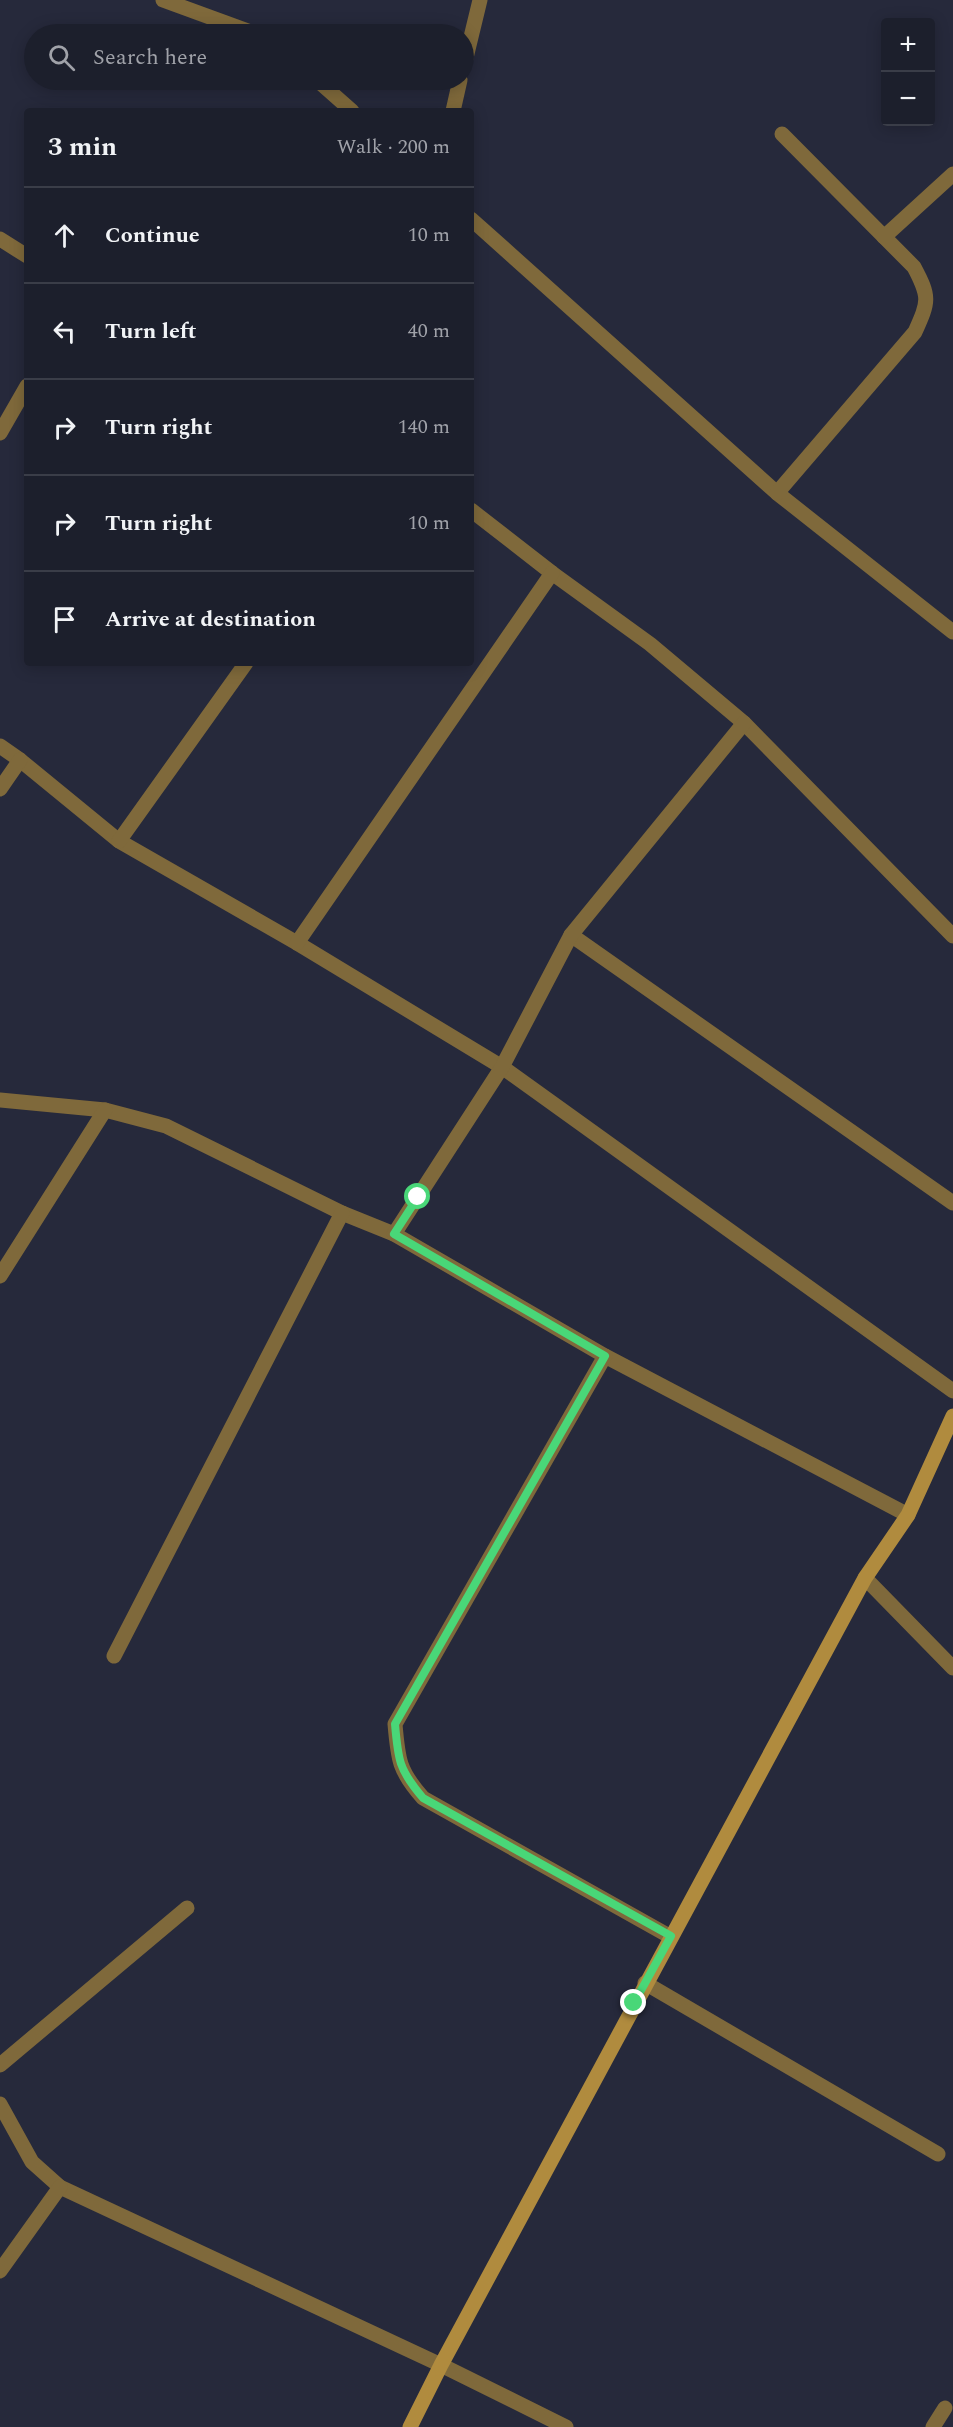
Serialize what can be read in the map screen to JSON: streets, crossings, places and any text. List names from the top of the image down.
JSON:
{
  "page": {
    "map_buttons": ["+", "−"],
    "search": "Search here",
    "heading": ["3 min", "Walk · 200 m"],
    "list": [
      ["Continue", "10 m"],
      ["Turn left", "40 m"],
      ["Turn right", "140 m"],
      ["Turn right", "10 m"],
      "Arrive at destination"
    ]
  }
}
